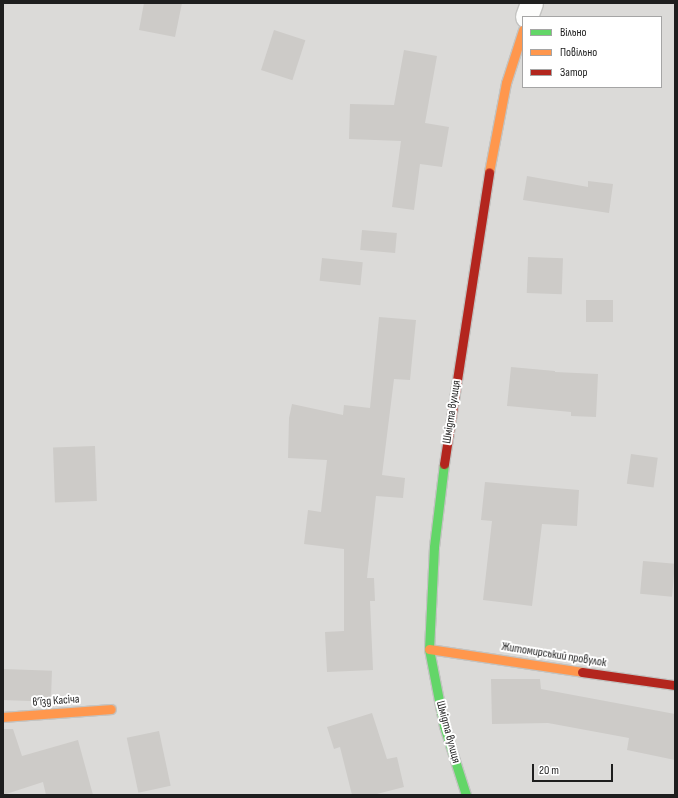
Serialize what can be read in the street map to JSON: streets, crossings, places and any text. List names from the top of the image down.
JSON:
{
  "streets": {
    "street": ["Шмідта вулиця", "Житомирський провулок", "в’їзд Касіча"]
  },
  "crossings": [
    ["Шмідта вулиця", "Житомирський провулок"]
  ],
  "legend": ["Вільно", "Повільно", "Затор"],
  "scale_bar": "20 m"
}
